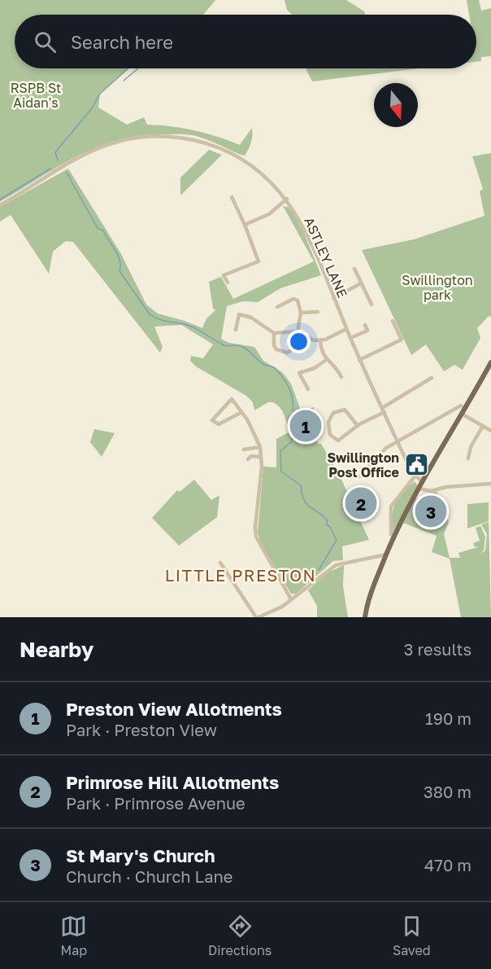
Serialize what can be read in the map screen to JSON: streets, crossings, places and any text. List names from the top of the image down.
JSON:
{
  "streets": {
    "street": ["ASTLEY LANE"]
  },
  "districts": ["LITTLE PRESTON"],
  "parks": ["RSPB St Aidan's", "Swillington park"],
  "places": {
    "public building": ["Swillington Post Office"]
  },
  "north": "bottom",
  "page": {
    "search": "Search here",
    "pins": ["1", "2", "3"],
    "heading": ["Nearby", "3 results"],
    "list": [
      {
        "mark": "1",
        "name": "Preston View Allotments",
        "note": "Park · Preston View",
        "value": "190 m"
      },
      {
        "mark": "2",
        "name": "Primrose Hill Allotments",
        "note": "Park · Primrose Avenue",
        "value": "380 m"
      },
      {
        "mark": "3",
        "name": "St Mary's Church",
        "note": "Church · Church Lane",
        "value": "470 m"
      }
    ],
    "nav": ["Map", "Directions", "Saved"]
  }
}
